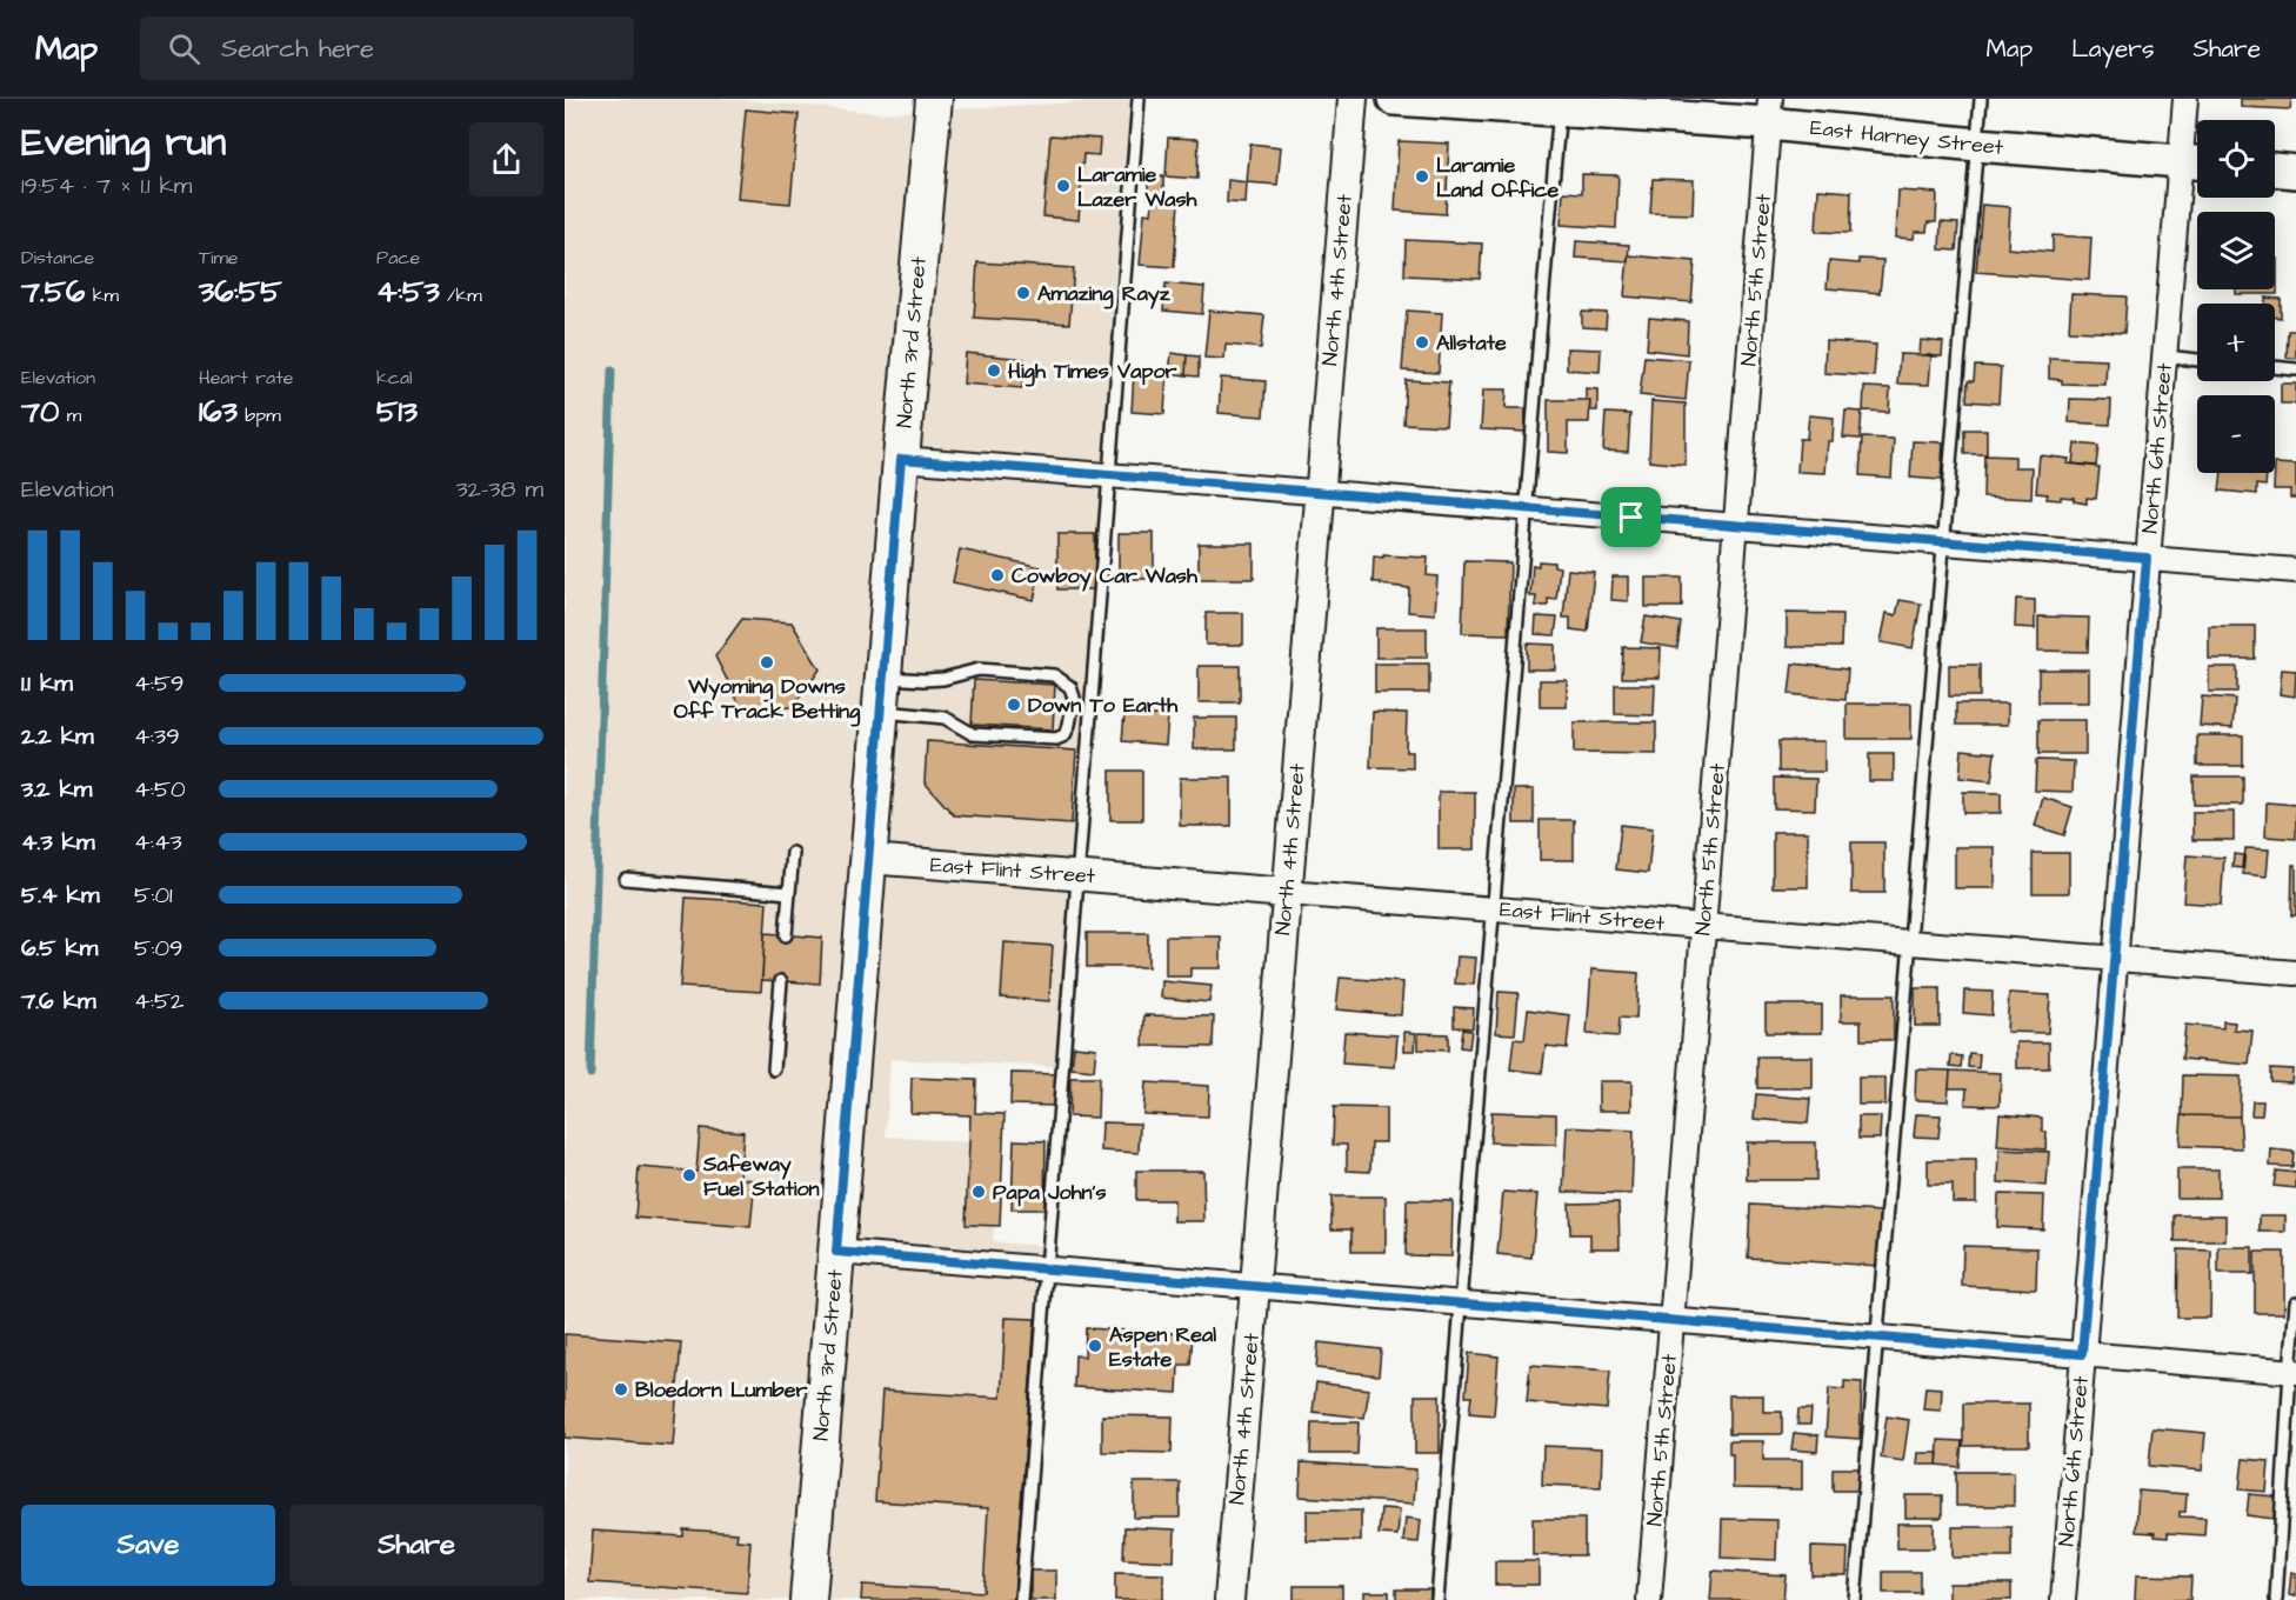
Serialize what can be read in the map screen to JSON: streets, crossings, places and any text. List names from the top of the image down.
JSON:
{
  "streets": {
    "main road": ["East Harney Street", "North 3rd Street"],
    "street": [
      "North 4th Street",
      "North 5th Street",
      "North 6th Street",
      "East Flint Street"
    ]
  },
  "crossings": [
    ["East Harney Street", "North 5th Street"],
    ["East Harney Street", "North 6th Street"],
    ["North 4th Street", "East Flint Street"],
    ["North 5th Street", "East Flint Street"],
    ["North 3rd Street", "East Flint Street"],
    ["North 6th Street", "East Flint Street"]
  ],
  "places": [
    "Laramie Land Office",
    "Laramie Lazer Wash",
    "Amazing Rayz",
    "Allstate",
    "High Times Vapor",
    "Cowboy Car Wash",
    "Wyoming Downs Off Track Betting",
    "Down To Earth",
    "Safeway Fuel Station",
    "Papa John's",
    "Aspen Real Estate",
    "Bloedorn Lumber"
  ],
  "page": {
    "header": "Map",
    "search": "Search here",
    "nav": ["Map", "Layers", "Share"],
    "heading": ["Evening run", "19:54 · 7 × 1.1 km"],
    "map_buttons": ["+", "−"],
    "stats": [
      ["Distance", "7.56 km"],
      ["Time", "36:55"],
      ["Pace", "4:53 /km"],
      ["Elevation", "70 m"],
      ["Heart rate", "163 bpm"],
      ["kcal", "513"]
    ],
    "chart": ["Elevation", "32–38 m"],
    "list": [
      {
        "name": "1.1 km",
        "note": "4:59"
      },
      {
        "name": "2.2 km",
        "note": "4:39"
      },
      {
        "name": "3.2 km",
        "note": "4:50"
      },
      {
        "name": "4.3 km",
        "note": "4:43"
      },
      {
        "name": "5.4 km",
        "note": "5:01"
      },
      {
        "name": "6.5 km",
        "note": "5:09"
      },
      {
        "name": "7.6 km",
        "note": "4:52"
      }
    ],
    "buttons": ["Save", "Share"]
  }
}
